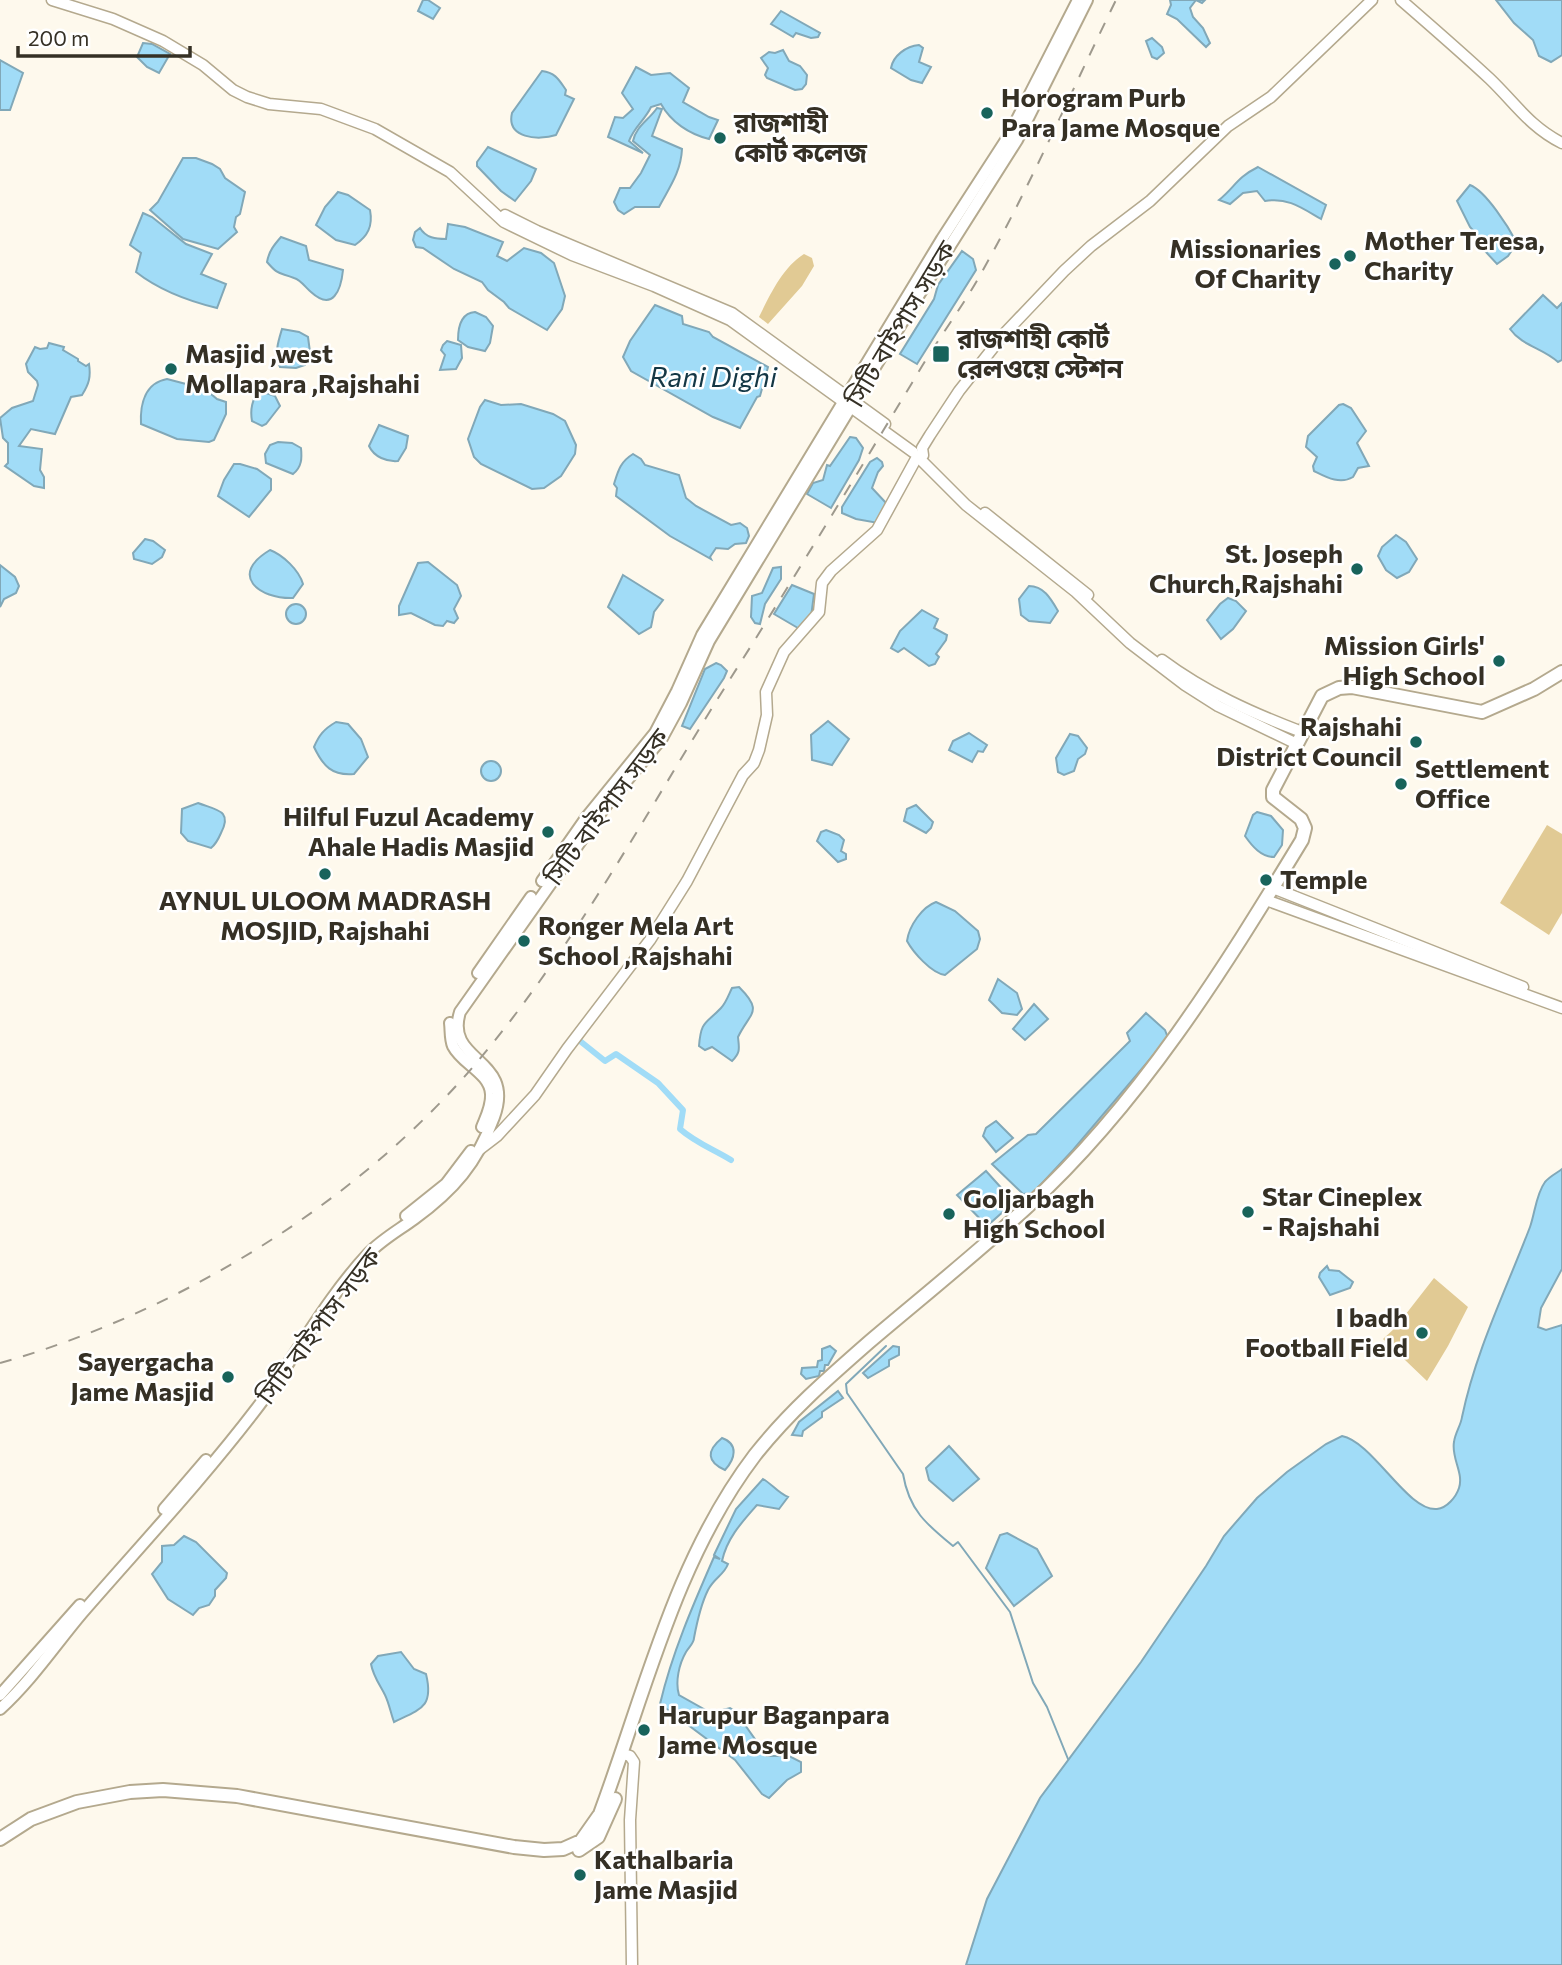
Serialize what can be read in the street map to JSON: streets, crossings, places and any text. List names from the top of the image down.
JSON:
{
  "streets": {
    "main road": ["সিটি বাইপাস সড়ক"]
  },
  "water": ["Rani Dighi"],
  "places": {
    "other": [
      "Horogram Purb Para Jame Mosque",
      "রাজশাহী কোর্ট কলেজ",
      "Mother Teresa, Charity",
      "Missionaries Of Charity",
      "Masjid ,west Mollapara ,Rajshahi",
      "St. Joseph Church,Rajshahi",
      "Mission Girls' High School",
      "Rajshahi District Council",
      "Settlement Office",
      "Hilful Fuzul Academy Ahale Hadis Masjid",
      "AYNUL ULOOM MADRASH MOSJID, Rajshahi",
      "Temple",
      "Ronger Mela Art School ,Rajshahi",
      "Star Cineplex - Rajshahi",
      "Goljarbagh High School",
      "I badh Football Field",
      "Sayergacha Jame Masjid",
      "Harupur Baganpara Jame Mosque",
      "Kathalbaria Jame Masjid"
    ],
    "transit": ["রাজশাহী কোর্ট রেলওয়ে স্টেশন"]
  },
  "scale_bar": "200 m"
}
